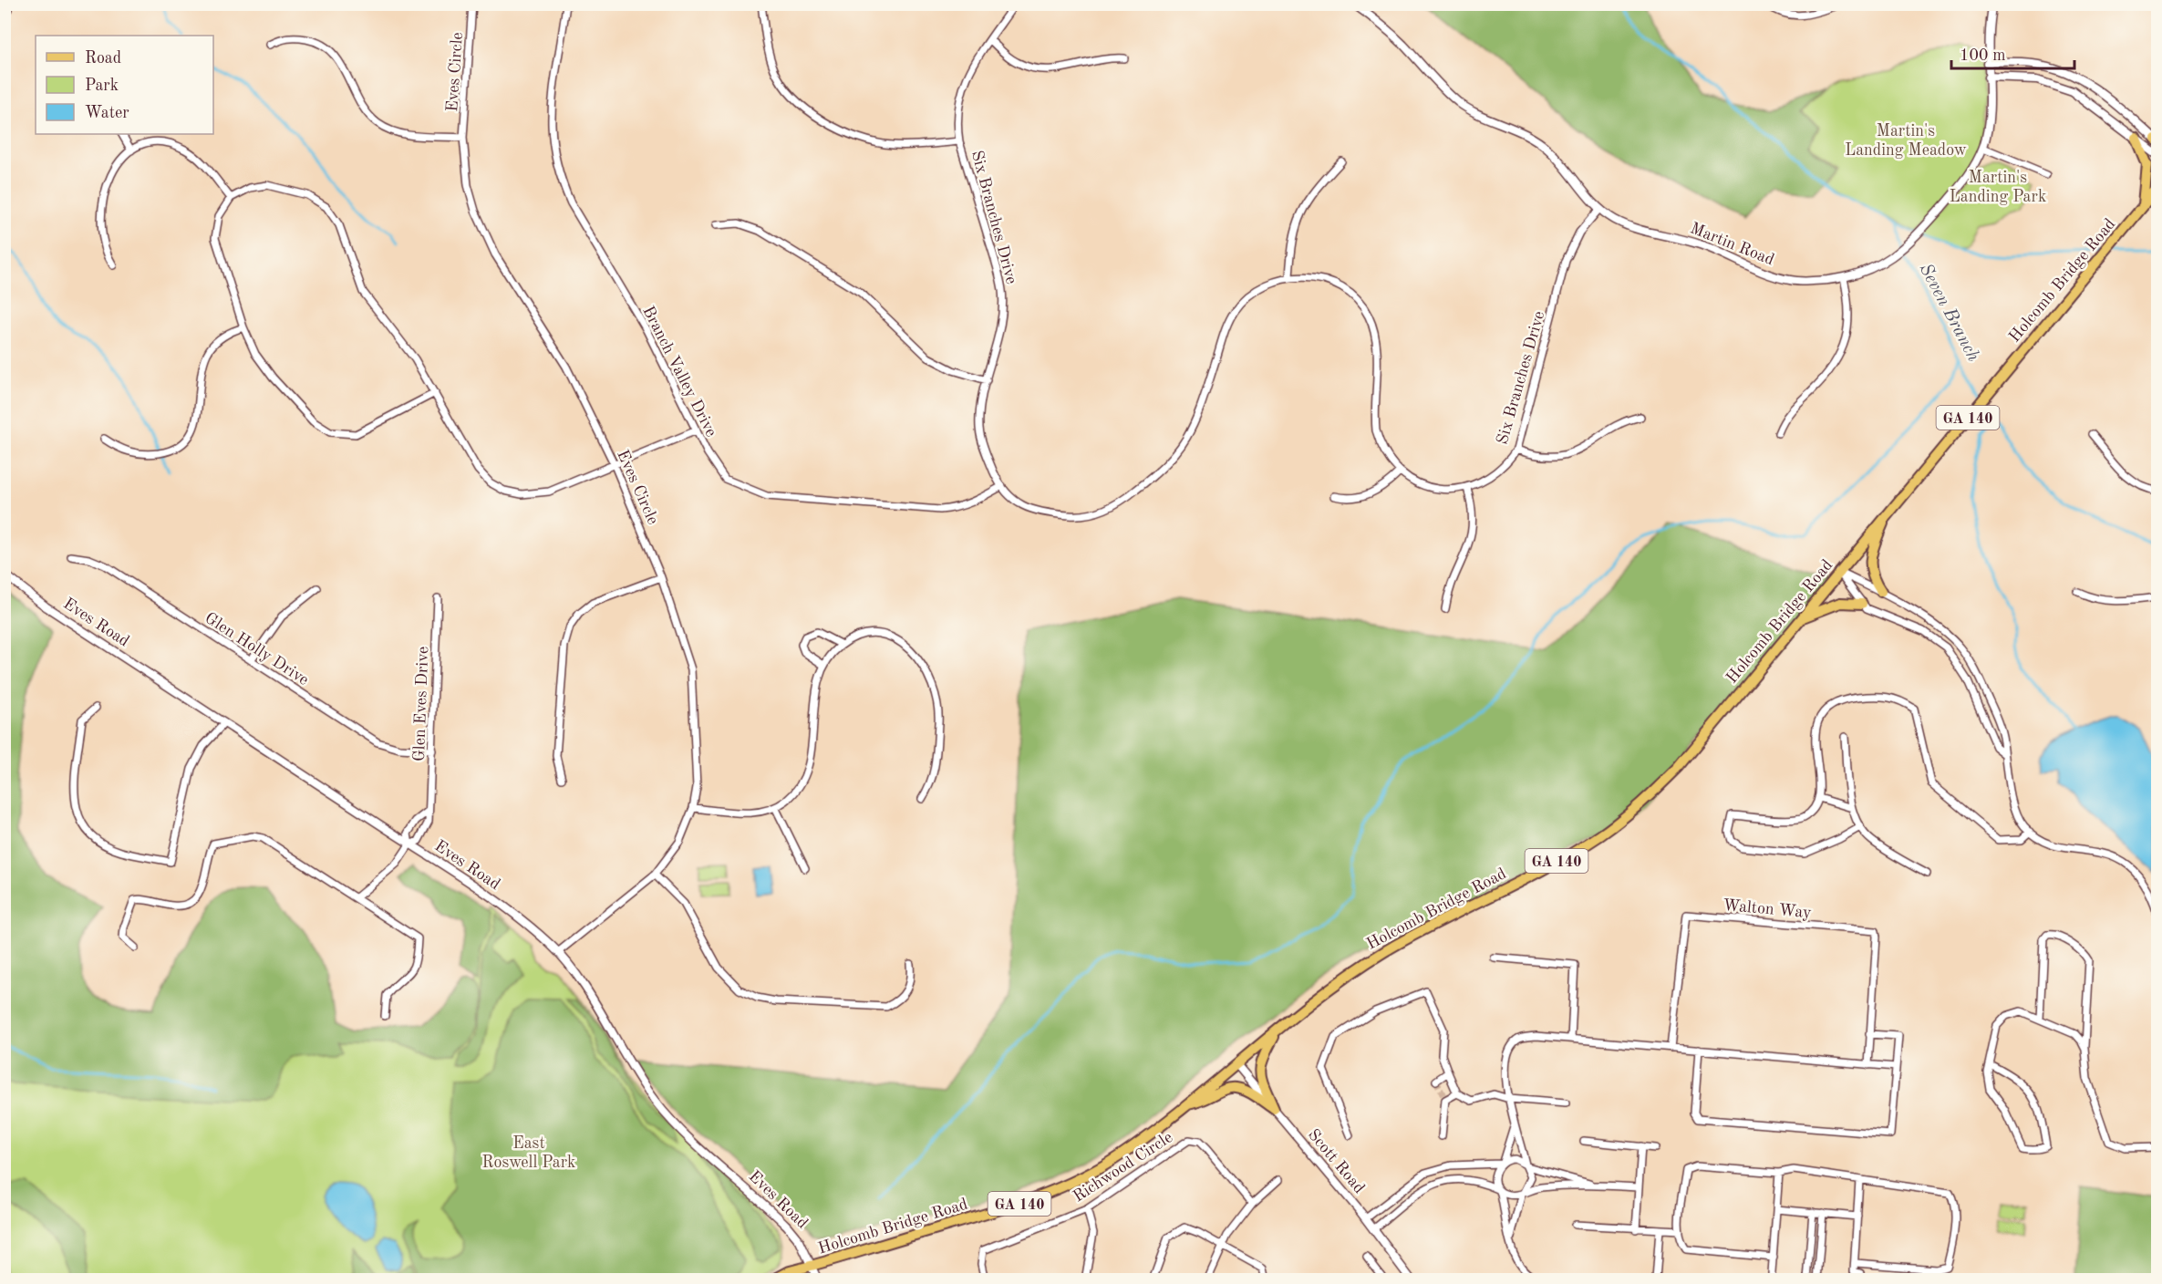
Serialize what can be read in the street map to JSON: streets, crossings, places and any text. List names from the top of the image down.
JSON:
{
  "streets": {
    "main road": ["Holcomb Bridge Road", "GA 140"],
    "street": [
      "Eves Circle",
      "Six Branches Drive",
      "Martin Road",
      "Branch Valley Drive",
      "Eves Road",
      "Glen Holly Drive",
      "Glen Eves Drive",
      "Walton Way",
      "Scott Road",
      "Richwood Circle"
    ]
  },
  "crossings": [
    ["Eves Circle", "Eves Road"],
    ["Six Branches Drive", "Martin Road"],
    ["Six Branches Drive", "Branch Valley Drive"],
    ["Holcomb Bridge Road", "Eves Road"],
    ["Holcomb Bridge Road", "Scott Road"],
    ["Eves Road", "Glen Eves Drive"],
    ["Glen Holly Drive", "Glen Eves Drive"]
  ],
  "water": ["Seven Branch"],
  "parks": ["Martin's Landing Meadow", "Martin's Landing Park", "East Roswell Park"],
  "legend": ["Road", "Park", "Water"],
  "scale_bar": "100 m"
}
